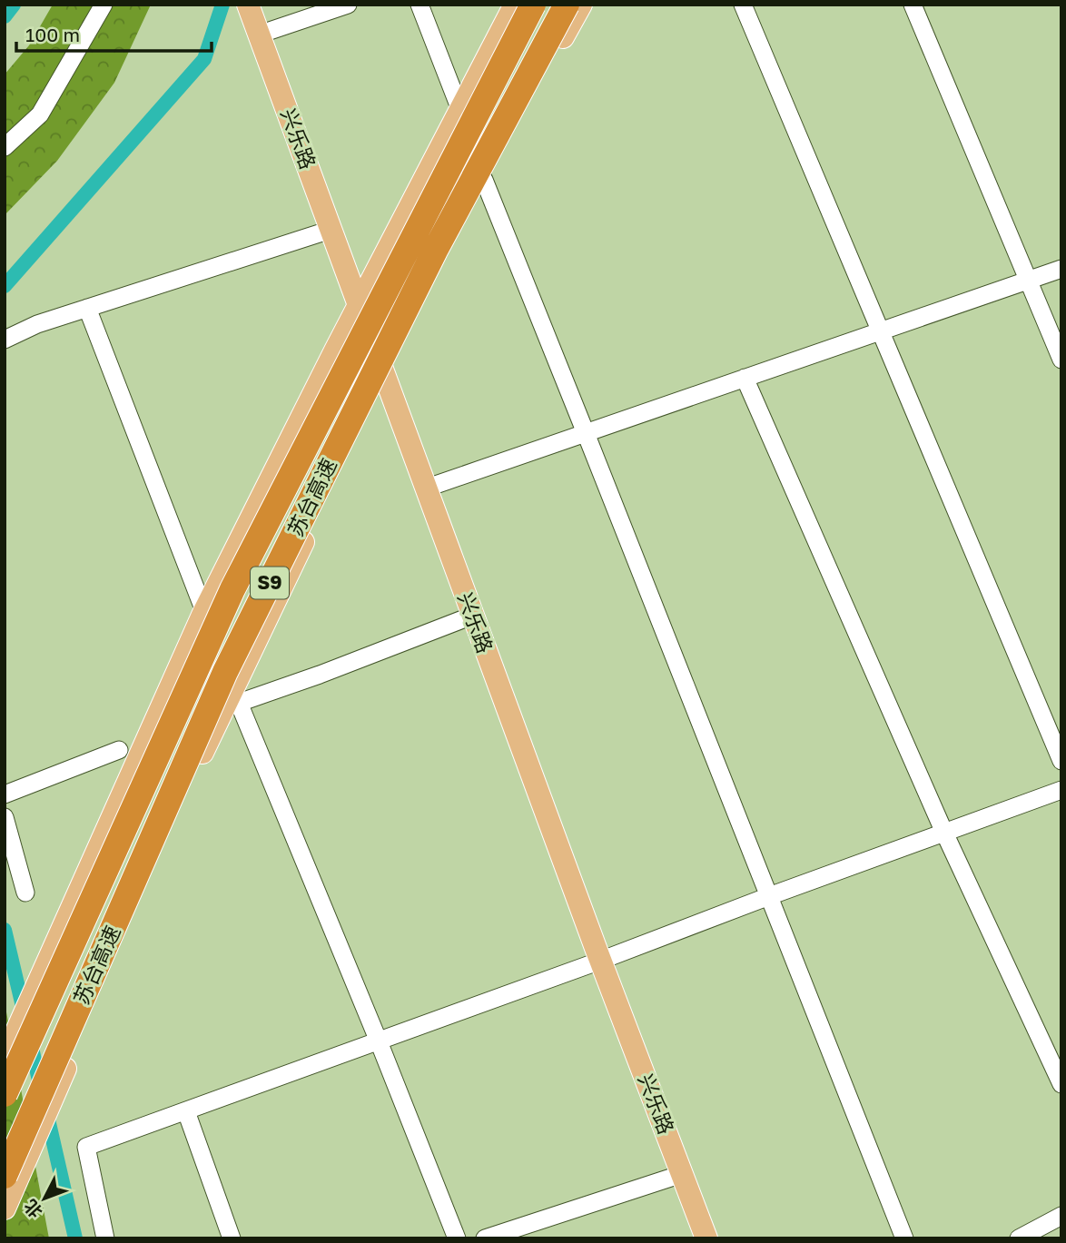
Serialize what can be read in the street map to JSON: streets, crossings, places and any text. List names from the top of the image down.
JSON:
{
  "streets": {
    "highway": ["苏台高速", "S9"],
    "main road": ["兴乐路"]
  },
  "scale_bar": "100 m",
  "north": "bottom left"
}
